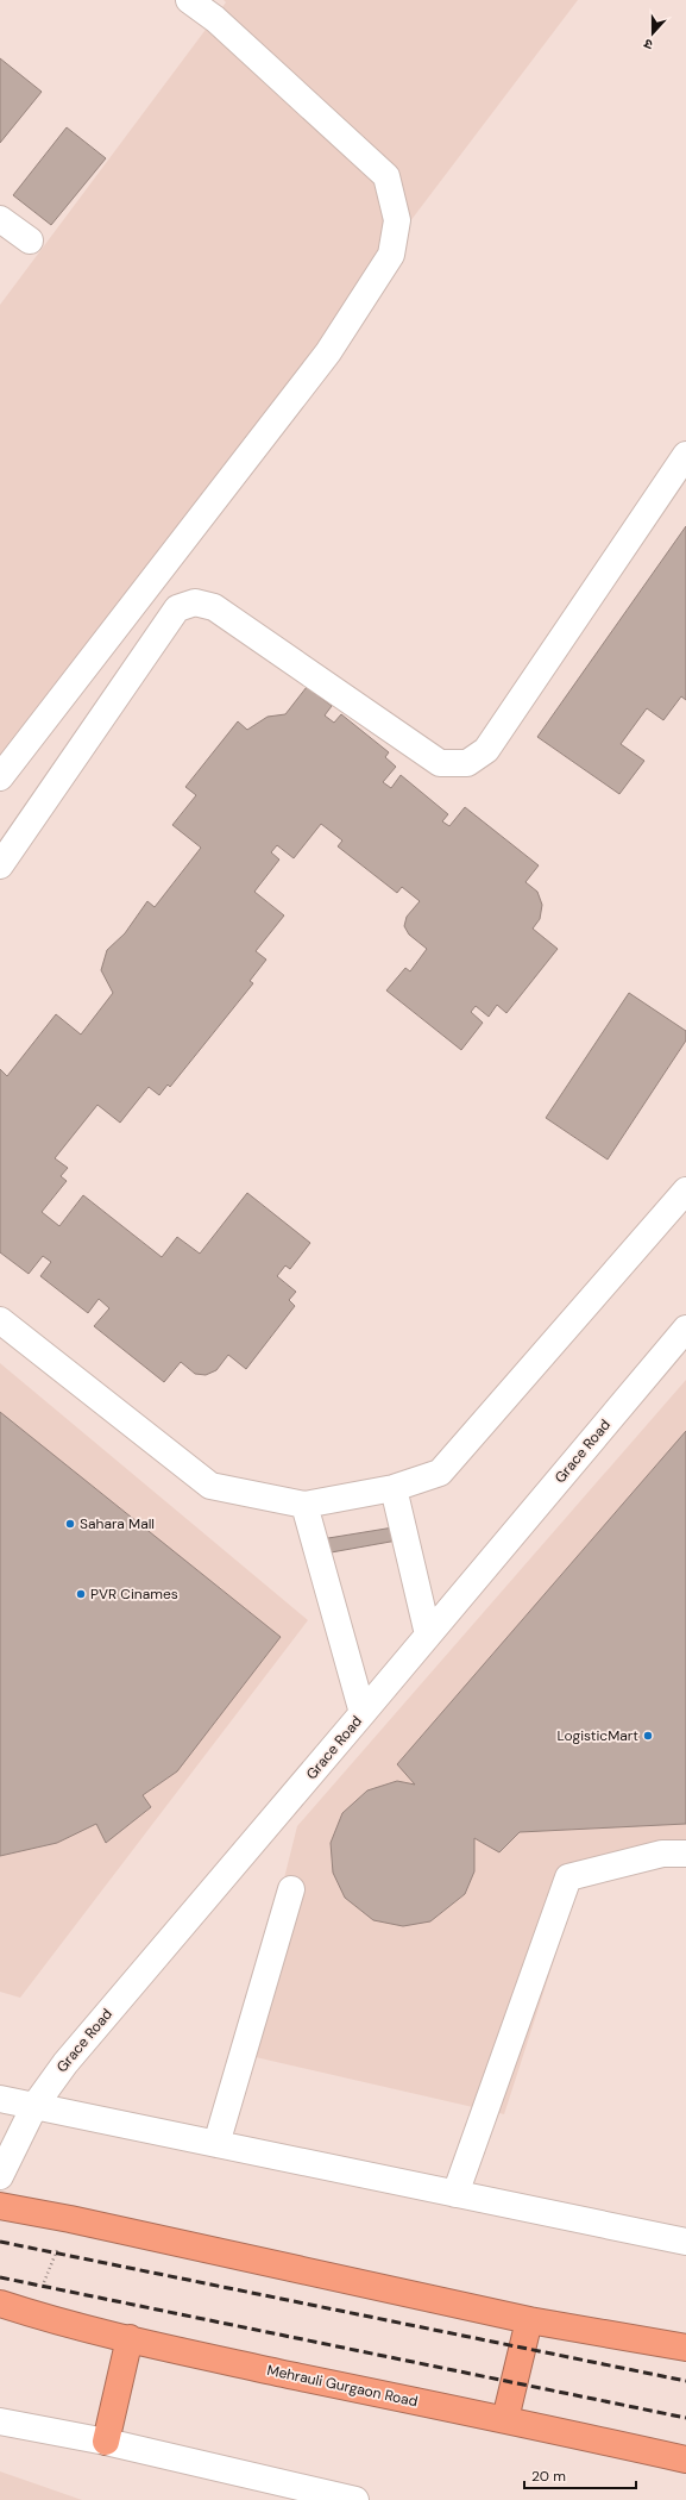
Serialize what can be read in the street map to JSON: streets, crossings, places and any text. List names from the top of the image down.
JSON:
{
  "streets": {
    "highway": ["Mehrauli Gurgaon Road"],
    "street": ["Grace Road"]
  },
  "places": ["Sahara Mall", "PVR Cinames", "LogisticMart"],
  "scale_bar": "20 m",
  "north": "bottom"
}
